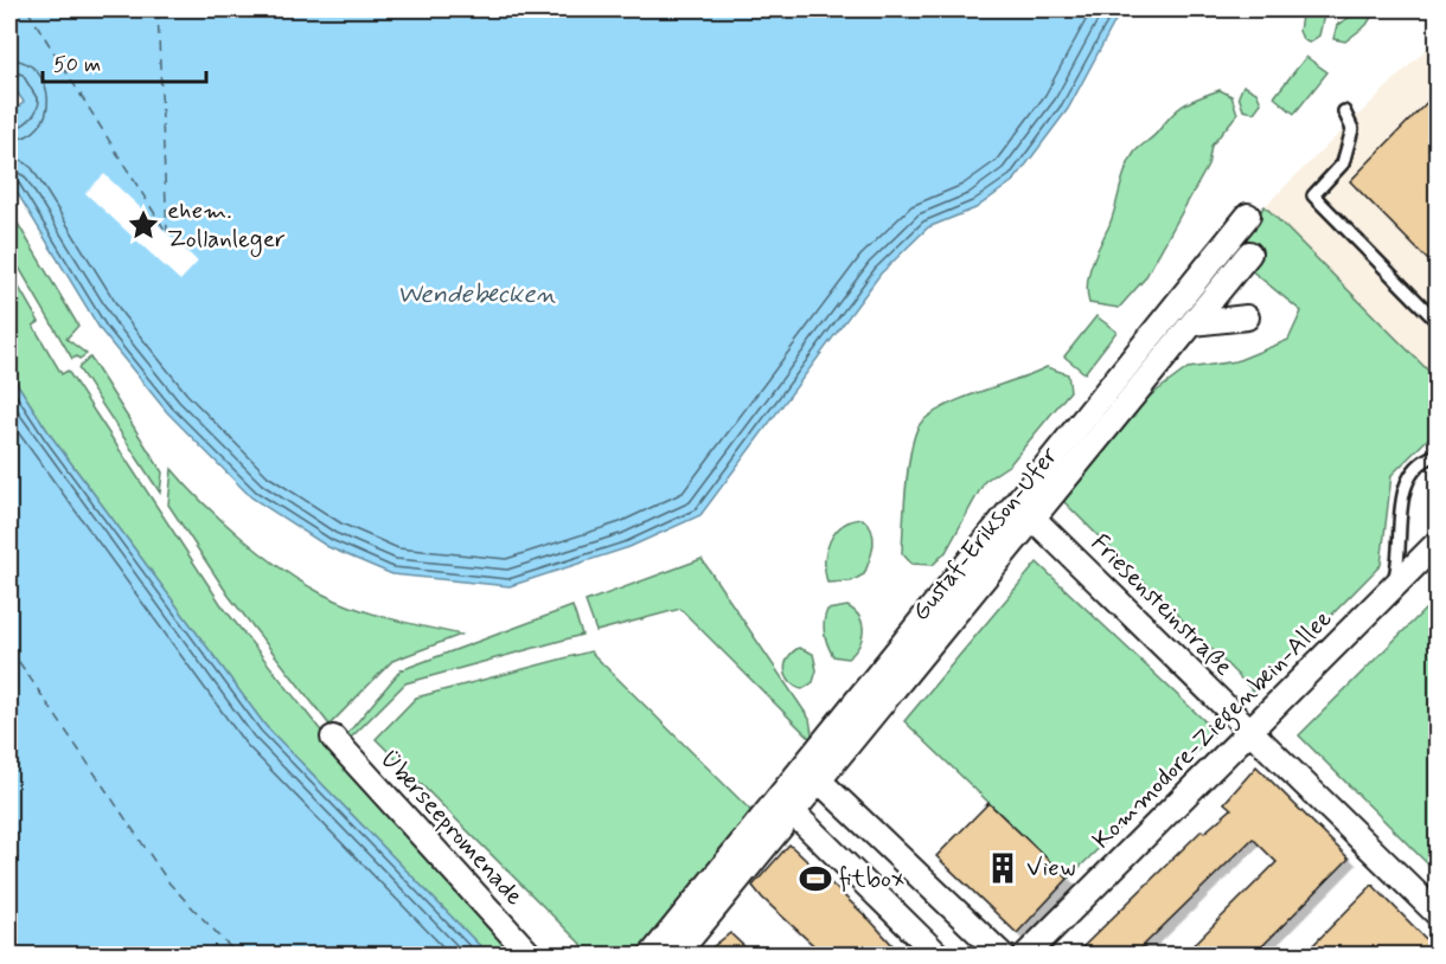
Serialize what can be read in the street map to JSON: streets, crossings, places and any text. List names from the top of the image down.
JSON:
{
  "streets": {
    "street": [
      "Gustaf-Erikson-Ufer",
      "Friesensteinstraße",
      "Kommodore-Ziegenbein-Allee",
      "Überseepromenade"
    ]
  },
  "crossings": [
    ["Gustaf-Erikson-Ufer", "Friesensteinstraße"],
    ["Friesensteinstraße", "Kommodore-Ziegenbein-Allee"]
  ],
  "water": ["Wendebecken"],
  "places": {
    "place": ["ehem. Zollanleger"],
    "building": ["View"],
    "sports": ["fitbox"]
  },
  "scale_bar": "50 m"
}
